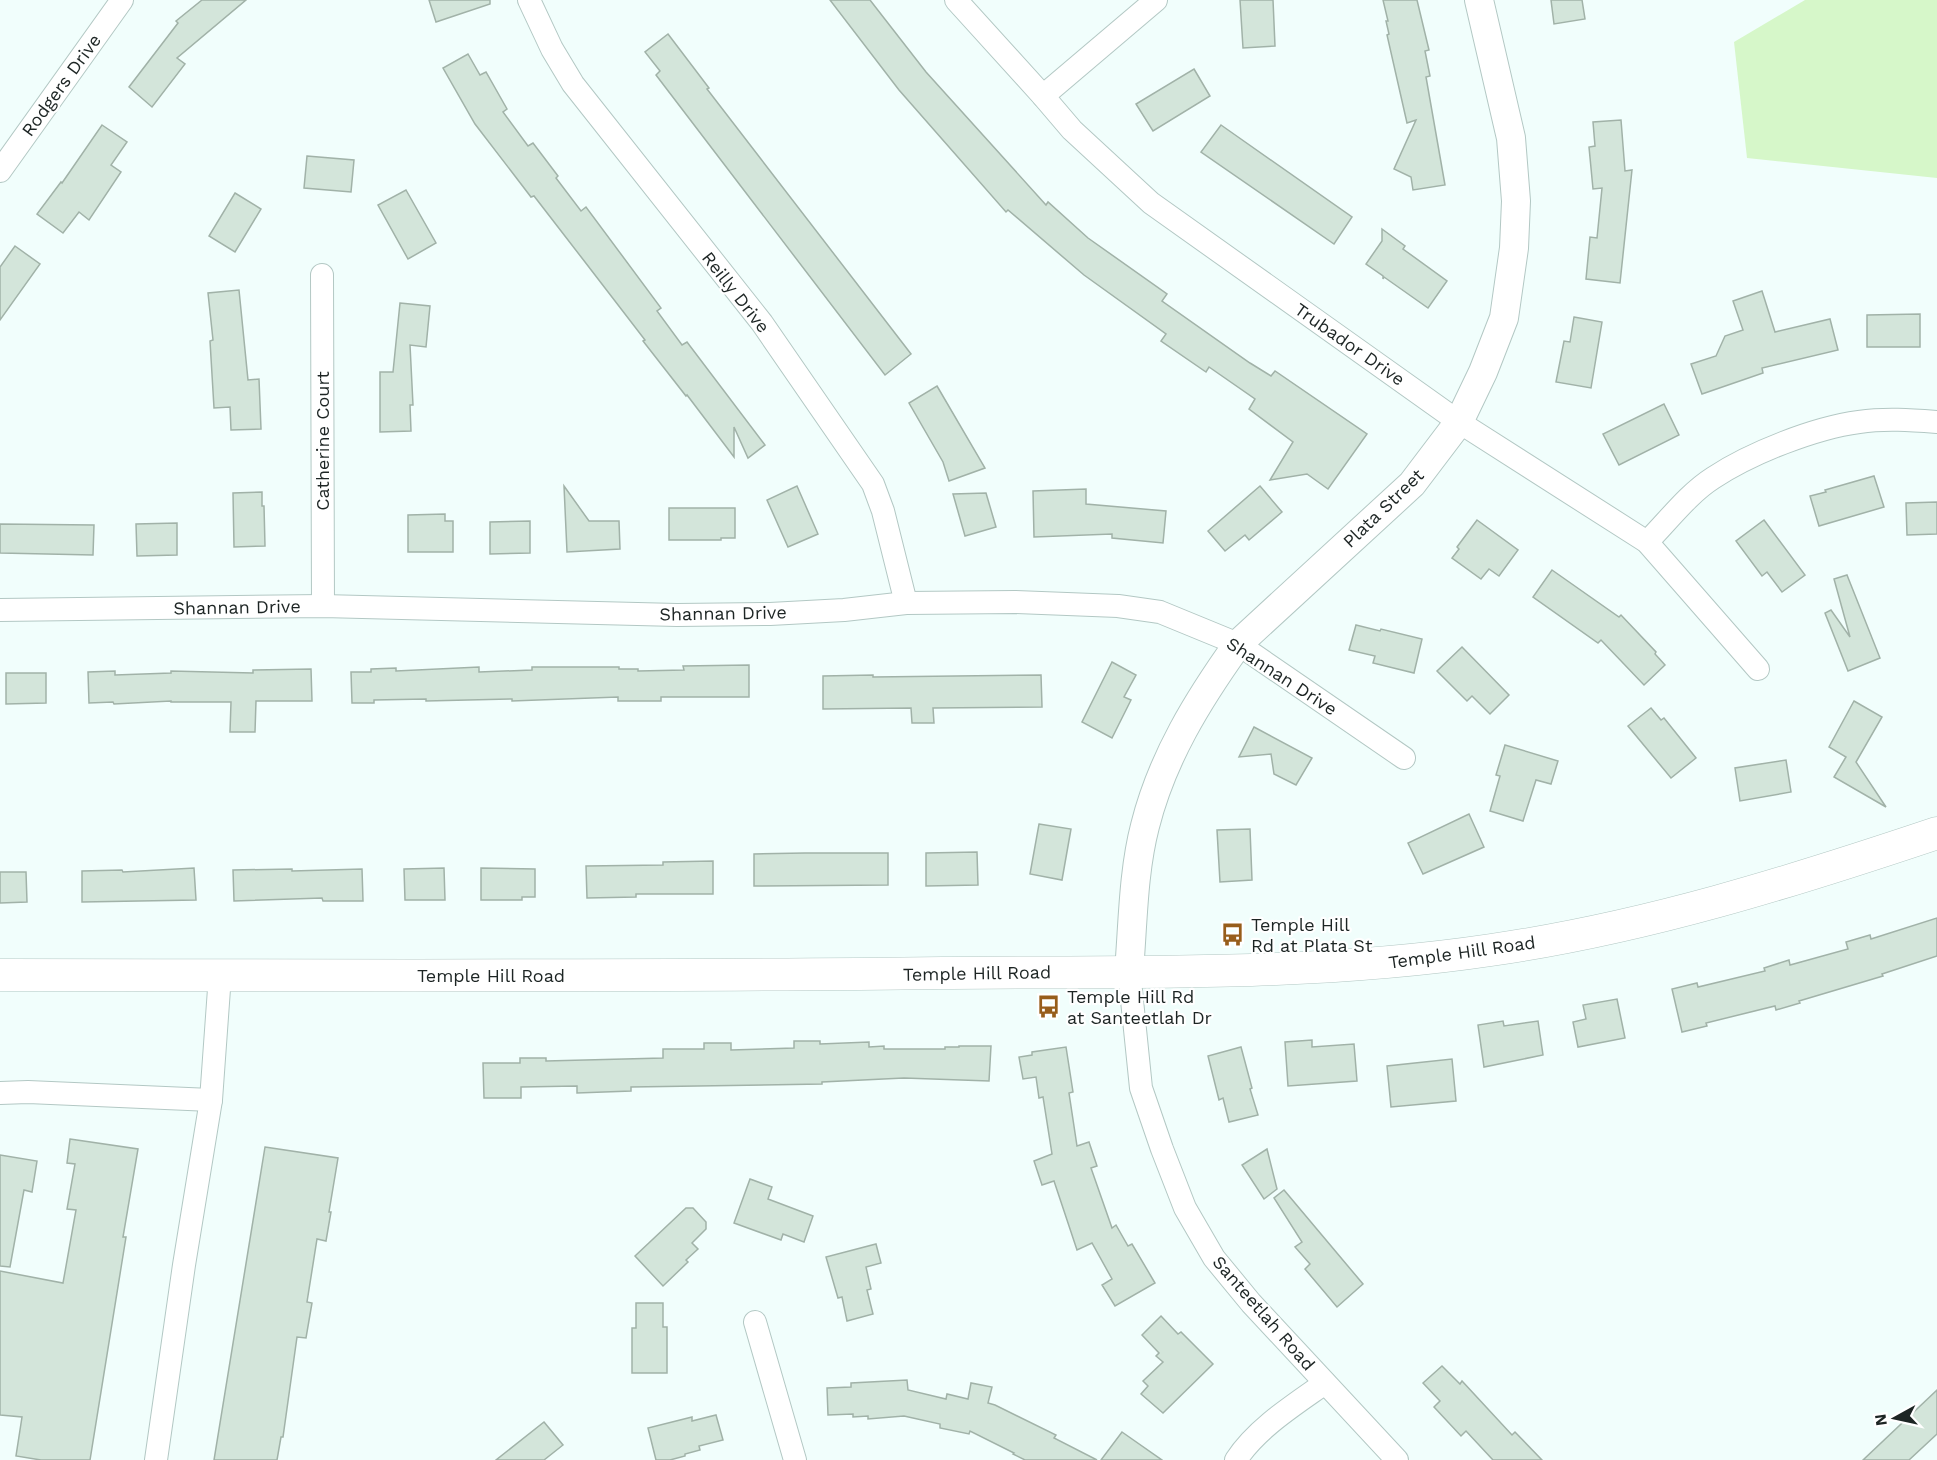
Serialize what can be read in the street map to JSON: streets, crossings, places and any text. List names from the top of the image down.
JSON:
{
  "streets": {
    "main road": ["Temple Hill Road"],
    "street": [
      "Rodgers Drive",
      "Reilly Drive",
      "Trubador Drive",
      "Catherine Court",
      "Plata Street",
      "Shannan Drive",
      "Santeetlah Road"
    ]
  },
  "crossings": [
    ["Reilly Drive", "Shannan Drive"],
    ["Trubador Drive", "Plata Street"],
    ["Catherine Court", "Shannan Drive"],
    ["Plata Street", "Shannan Drive"],
    ["Plata Street", "Temple Hill Road"],
    ["Plata Street", "Santeetlah Road"],
    ["Temple Hill Road", "Santeetlah Road"]
  ],
  "places": {
    "bus stop": ["Temple Hill Rd at Plata St", "Temple Hill Rd at Santeetlah Dr"]
  },
  "north": "left"
}
